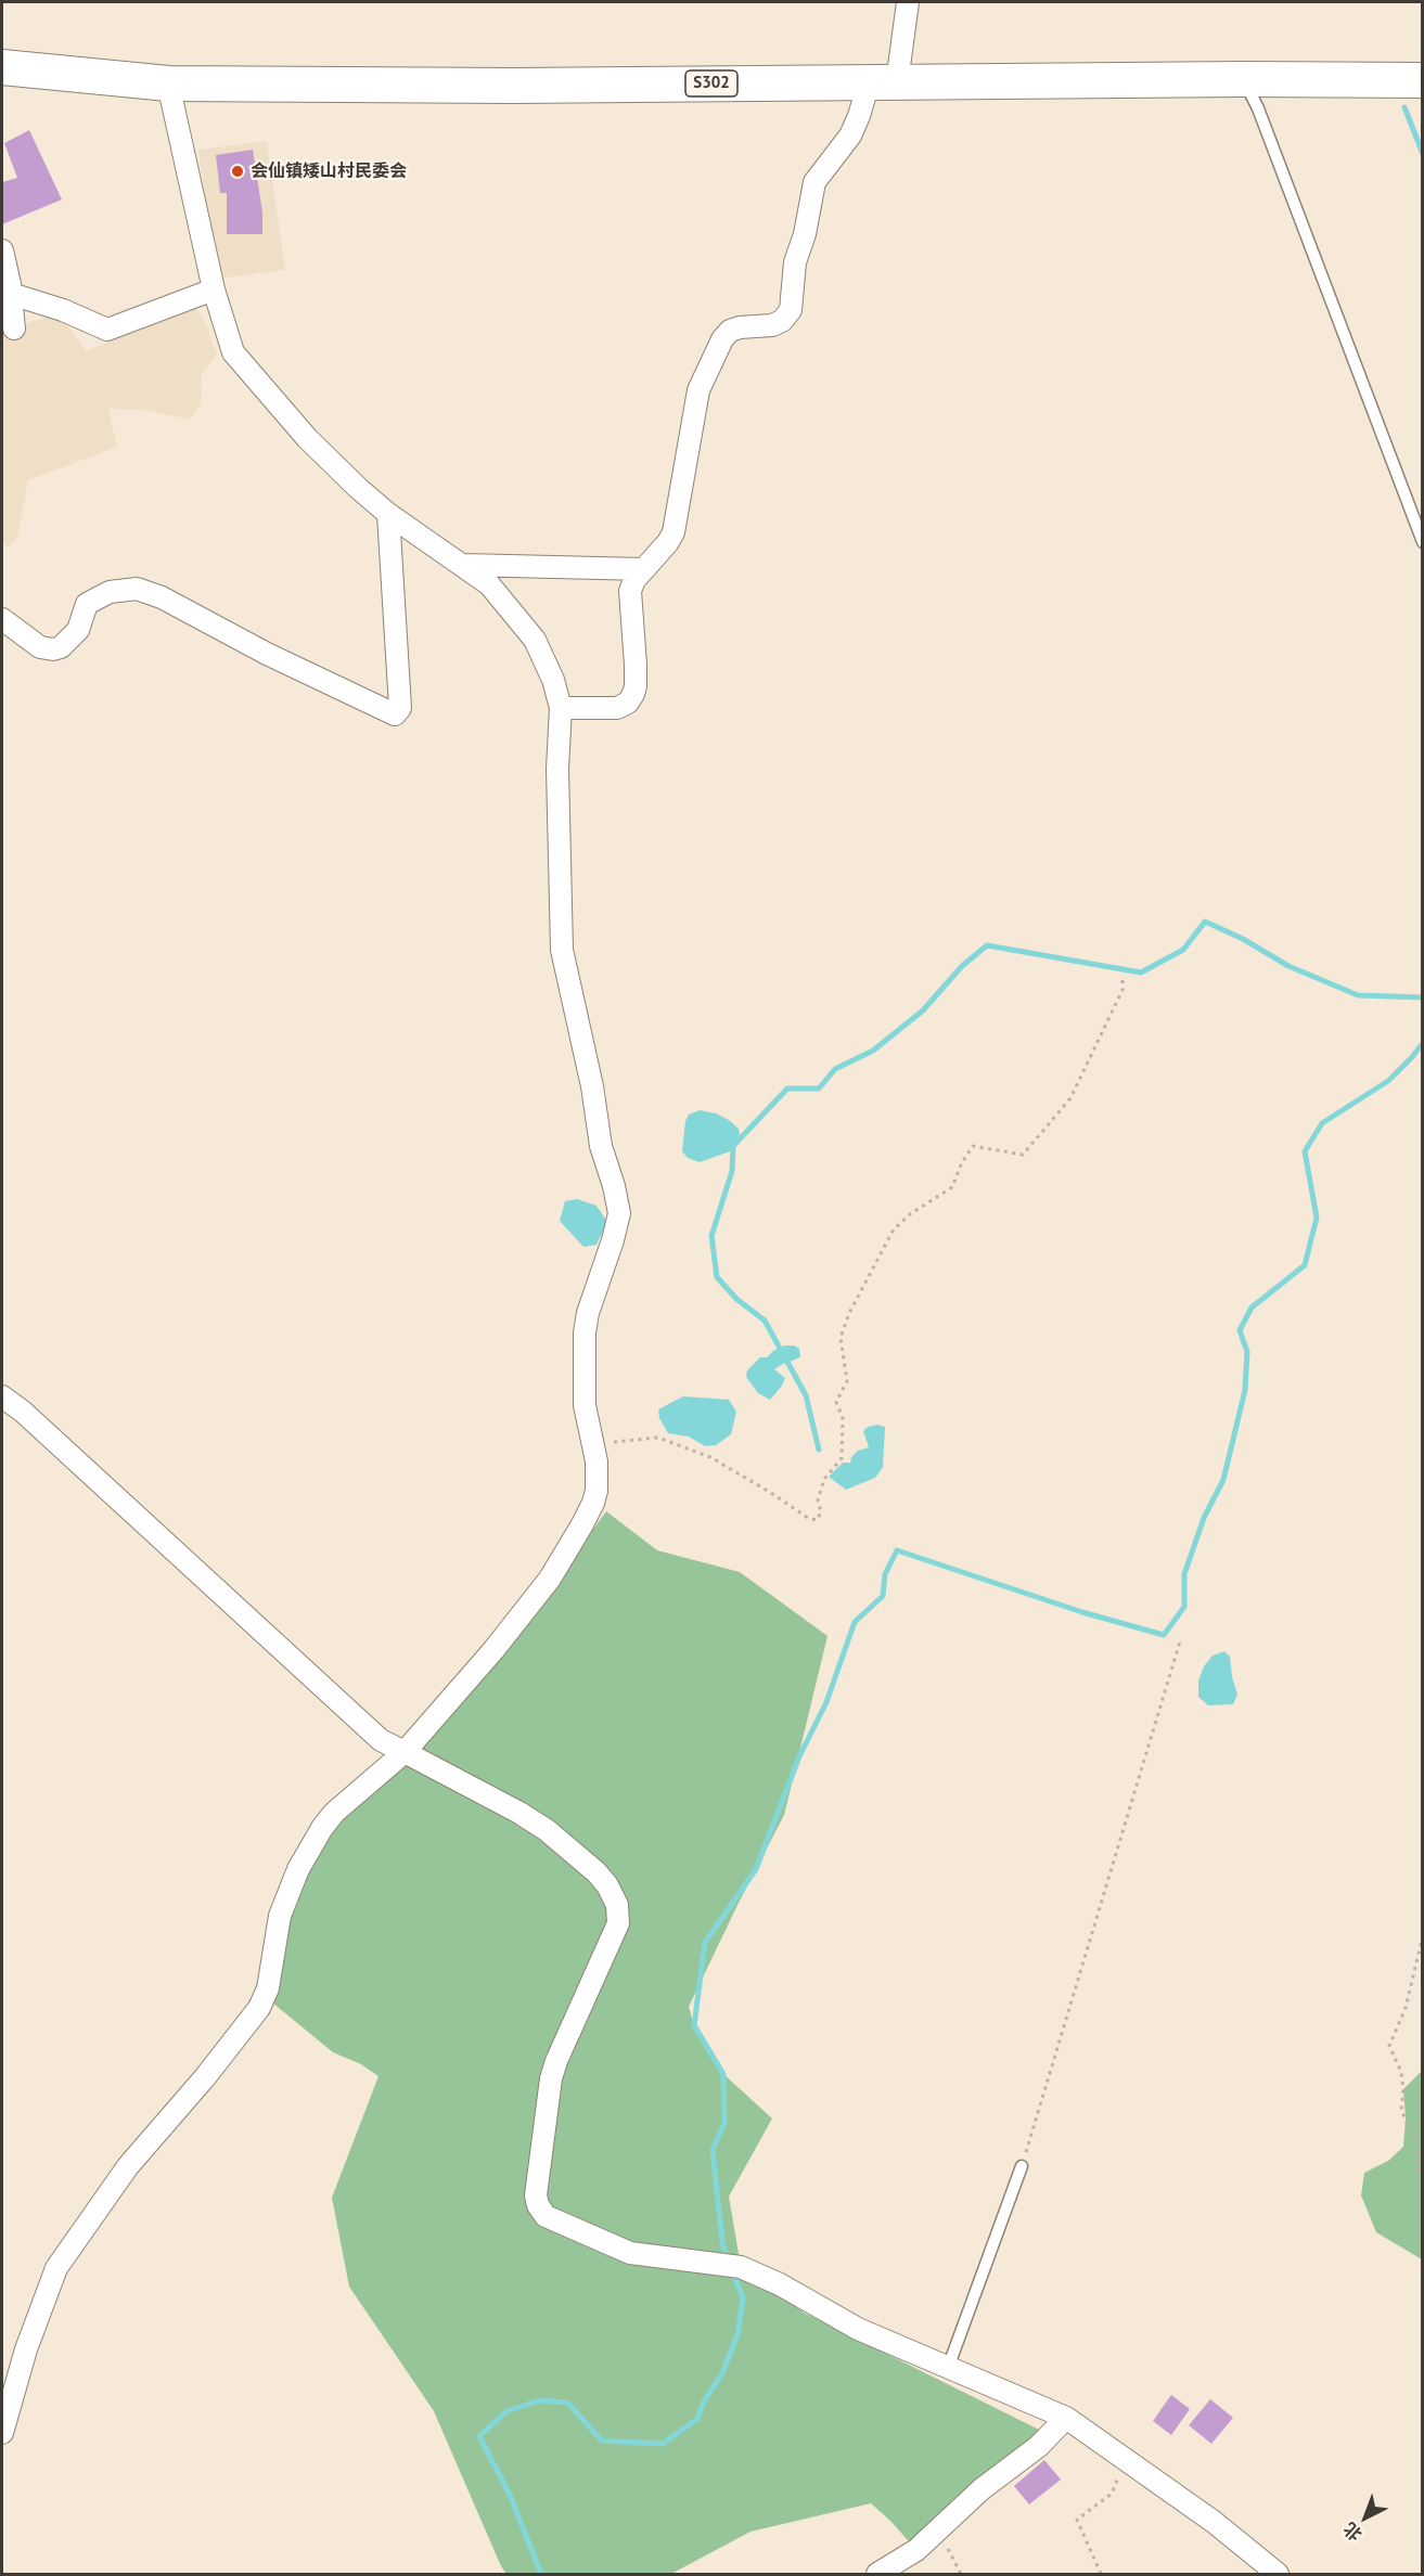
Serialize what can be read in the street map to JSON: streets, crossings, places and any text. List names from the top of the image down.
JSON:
{
  "streets": {
    "main road": ["S302"]
  },
  "places": ["会仙镇矮山村民委会"],
  "north": "bottom left"
}
